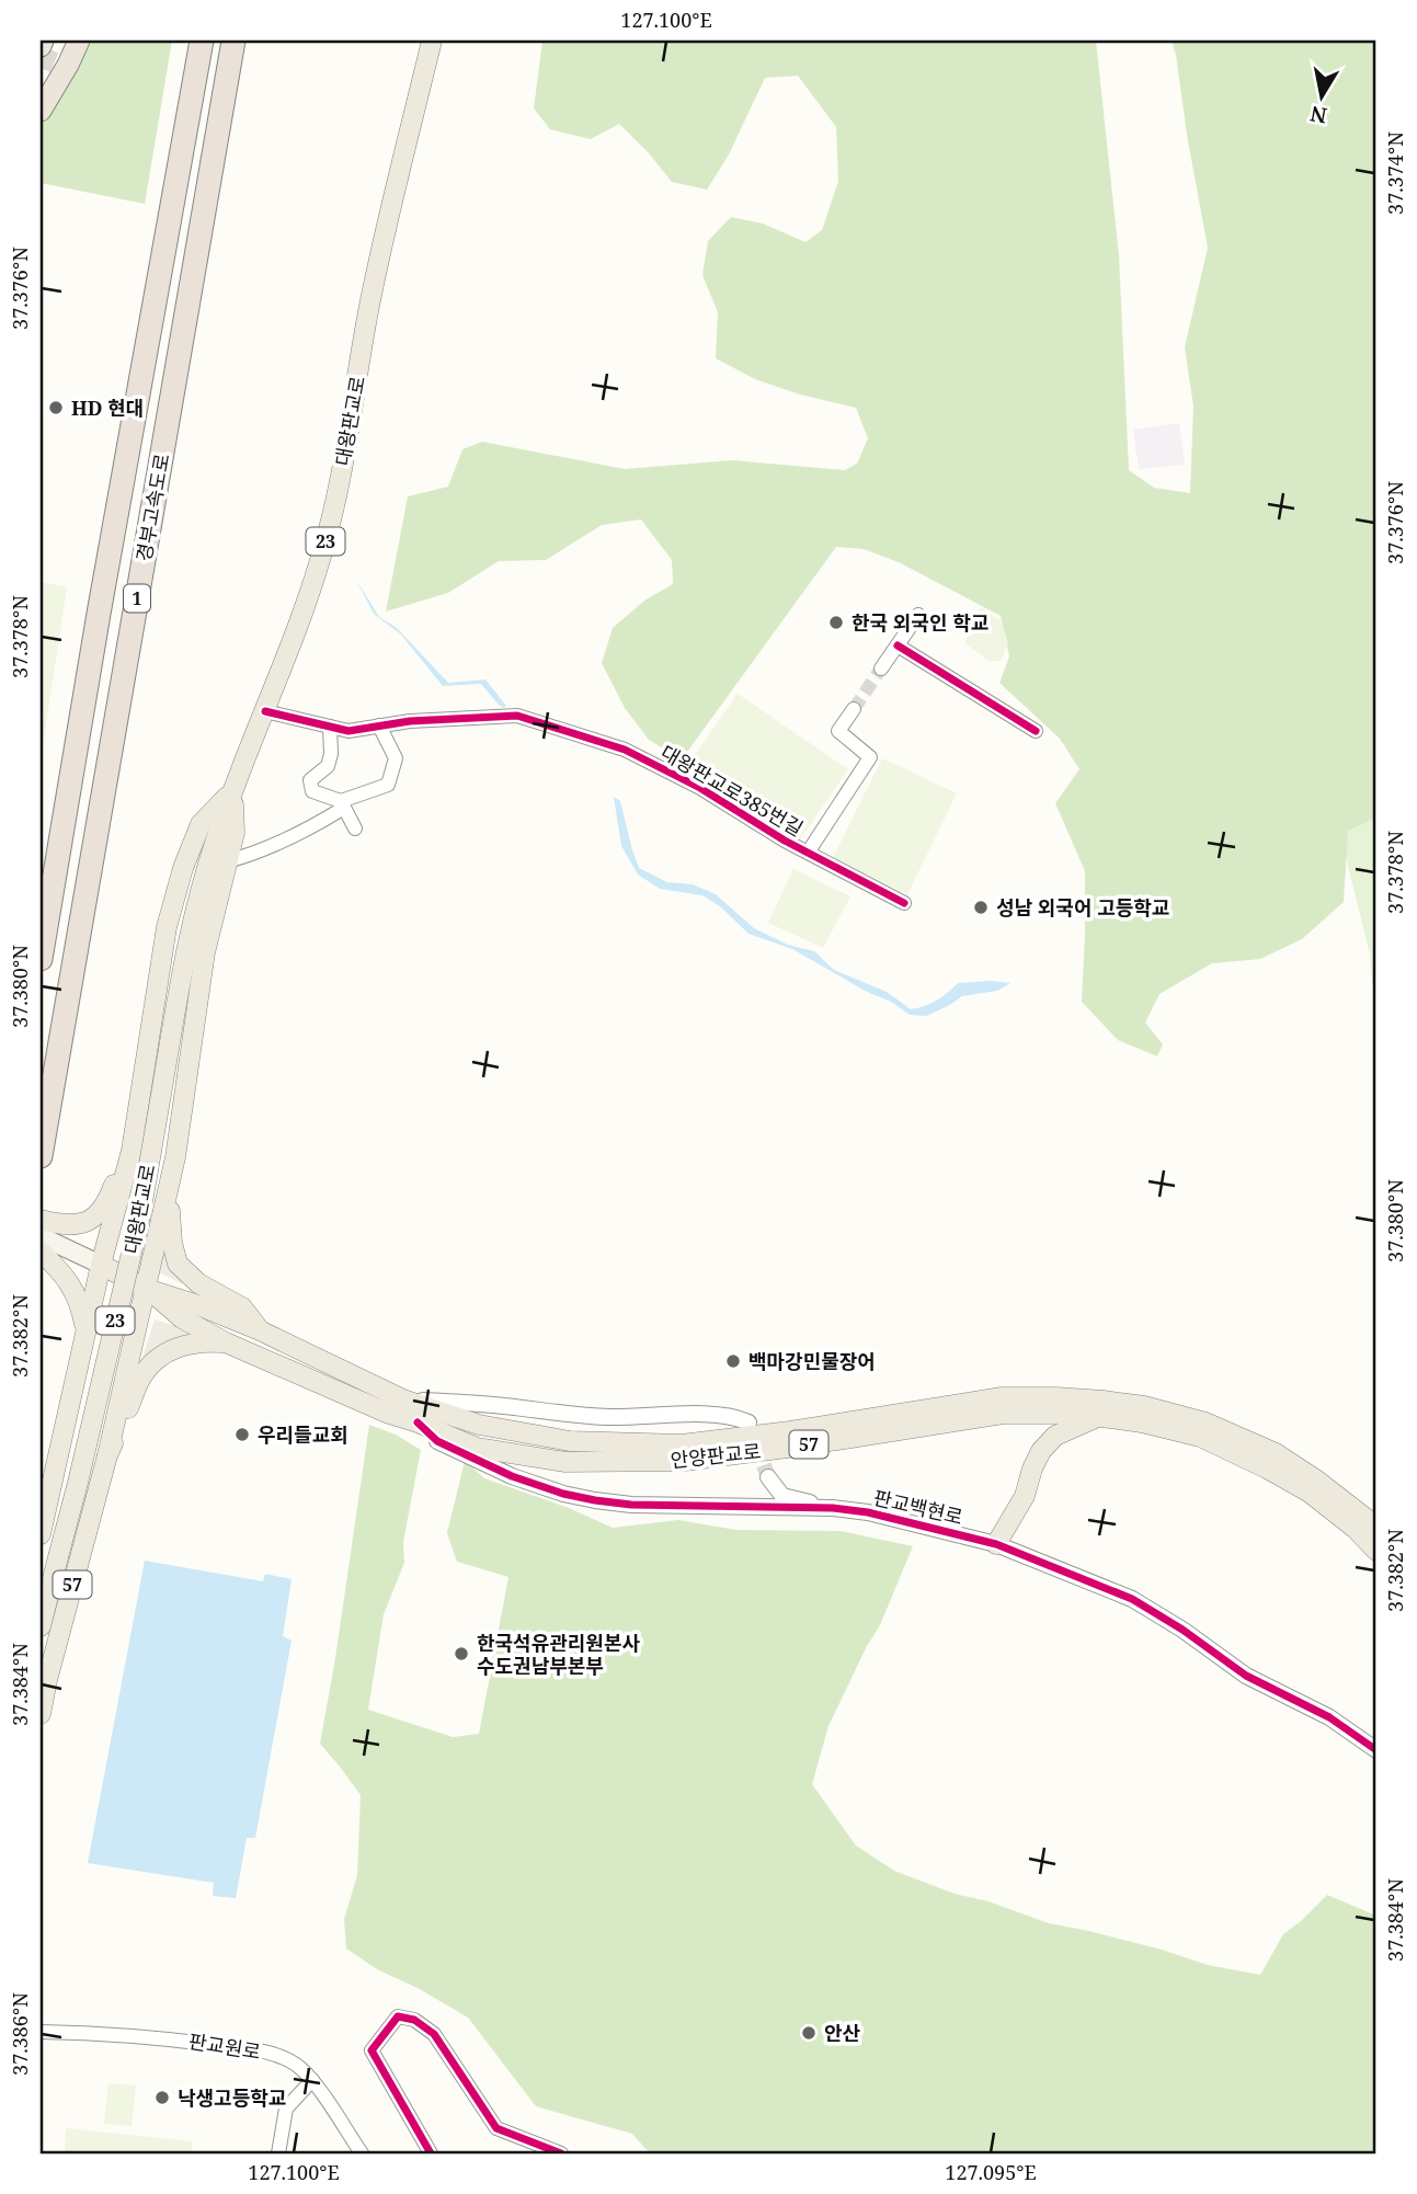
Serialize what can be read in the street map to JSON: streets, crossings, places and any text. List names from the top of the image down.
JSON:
{
  "streets": {
    "highway": ["경부고속도로", "1"],
    "main road": [
      "대왕판교로",
      "23",
      "57",
      "안양판교로"
    ],
    "street": ["대왕판교로385번길", "판교백현로", "판교원로"]
  },
  "crossings": [
    ["대왕판교로", "대왕판교로385번길"],
    ["대왕판교로", "57"],
    ["대왕판교로", "안양판교로"],
    ["57", "안양판교로"],
    ["안양판교로", "판교백현로"]
  ],
  "places": [
    "HD 현대",
    "한국 외국인 학교",
    "성남 외국어 고등학교",
    "백마강민물장어",
    "우리들교회",
    "한국석유관리원본사 수도권남부본부",
    "안산",
    "낙생고등학교"
  ],
  "north": "bottom",
  "coordinates": [
    "127.100°E",
    "37.374°N",
    "37.376°N",
    "37.378°N",
    "37.380°N",
    "37.382°N",
    "37.384°N",
    "37.386°N",
    "127.095°E"
  ]
}
